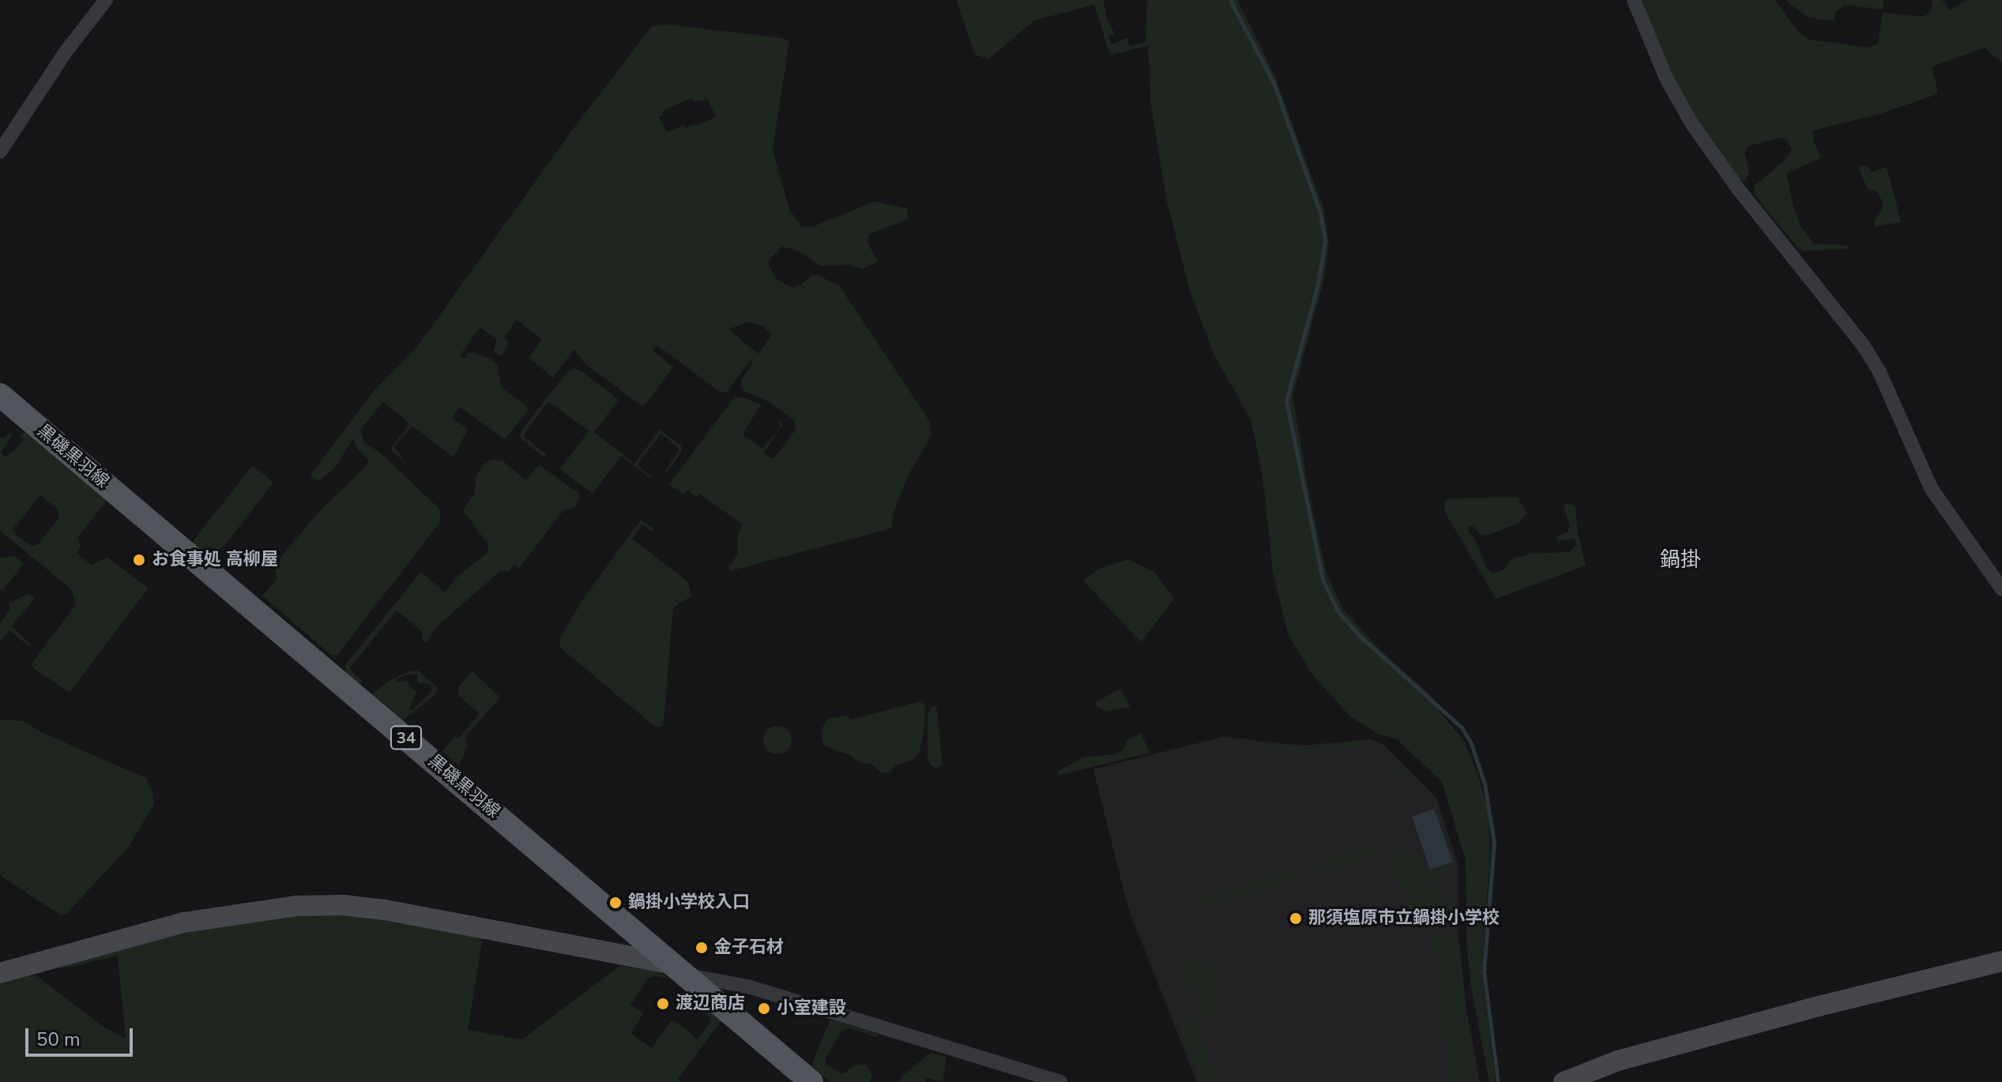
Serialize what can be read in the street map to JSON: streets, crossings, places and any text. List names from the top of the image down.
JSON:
{
  "streets": {
    "main road": ["黒磯黒羽線", "34"]
  },
  "districts": ["鍋掛"],
  "places": [
    "お食事処 高柳屋",
    "鍋掛小学校入口",
    "那須塩原市立鍋掛小学校",
    "金子石材",
    "渡辺商店",
    "小室建設"
  ],
  "scale_bar": "50 m"
}
